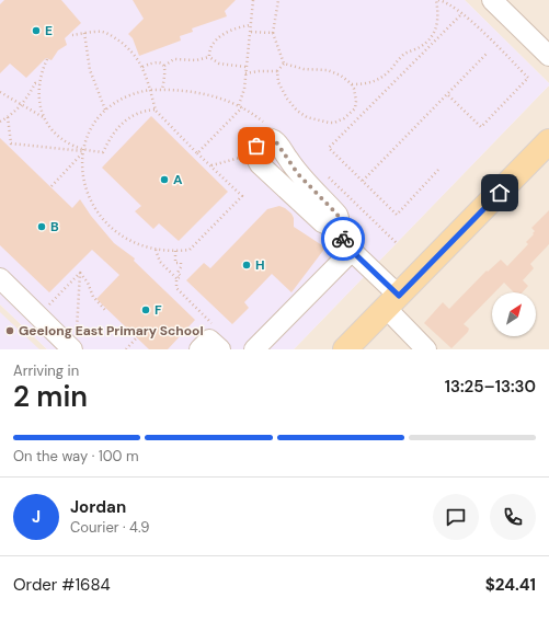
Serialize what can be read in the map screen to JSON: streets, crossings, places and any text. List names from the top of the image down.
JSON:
{
  "places": [
    "E",
    "A",
    "B",
    "H",
    "F",
    "Geelong East Primary School"
  ],
  "north": "top right",
  "page": {
    "heading": ["2 min", "Arriving in", "13:25–13:30"],
    "panel": [
      "Jordan",
      "Courier · 4.9",
      "Order #1684",
      "$24.41"
    ],
    "bar": "On the way · 100 m",
    "round": "J"
  }
}
